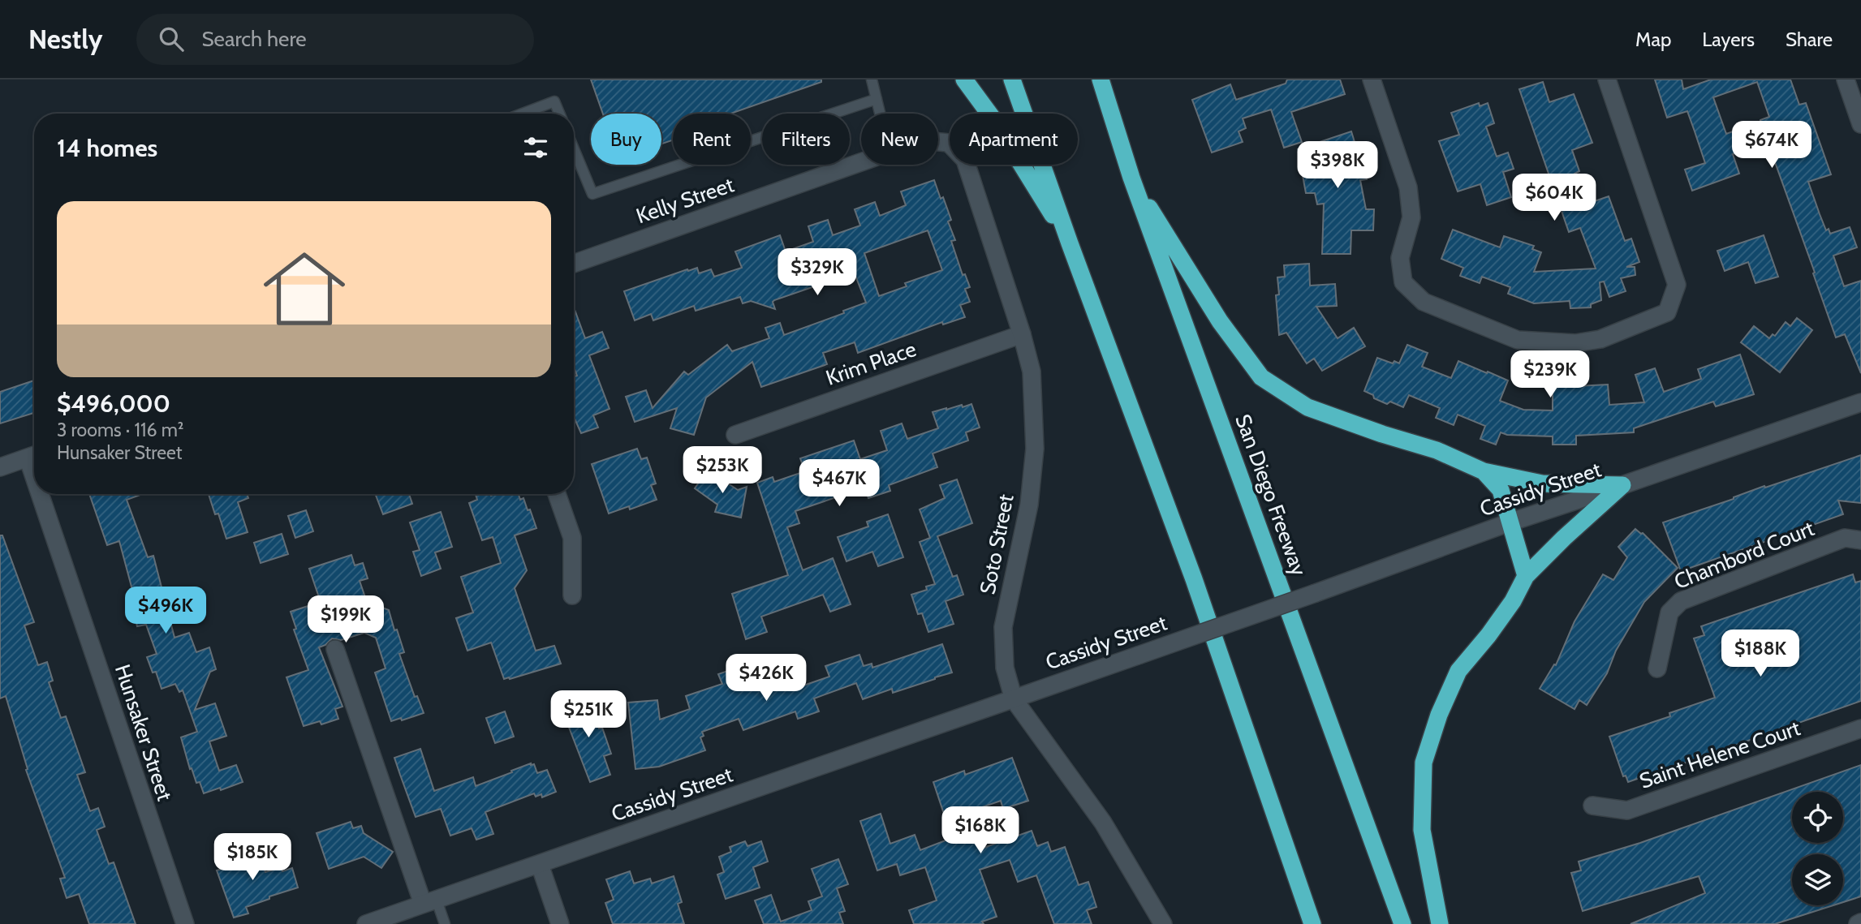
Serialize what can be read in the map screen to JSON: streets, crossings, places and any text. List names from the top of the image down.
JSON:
{
  "streets": {
    "highway": ["San Diego Freeway"],
    "street": [
      "Kelly Street",
      "Krim Place",
      "Cassidy Street",
      "Soto Street",
      "Chambord Court",
      "Hunsaker Street",
      "Saint Helene Court"
    ]
  },
  "crossings": [
    ["Kelly Street", "Soto Street"],
    ["Krim Place", "Soto Street"],
    ["Cassidy Street", "Soto Street"]
  ],
  "page": {
    "header": "Nestly",
    "search": "Search here",
    "nav": ["Map", "Layers", "Share"],
    "chip": [
      "Buy",
      "Rent",
      "Filters",
      "New",
      "Apartment"
    ],
    "heading": "14 homes",
    "price": [
      "$674K",
      "$398K",
      "$604K",
      "$329K",
      "$239K",
      "$253K",
      "$467K",
      "$496K",
      "$199K",
      "$188K",
      "$426K",
      "$251K",
      "$168K",
      "$185K"
    ],
    "list": [
      {
        "name": "$496,000",
        "note": "3 rooms · 116 m² · Hunsaker Street"
      }
    ]
  }
}
